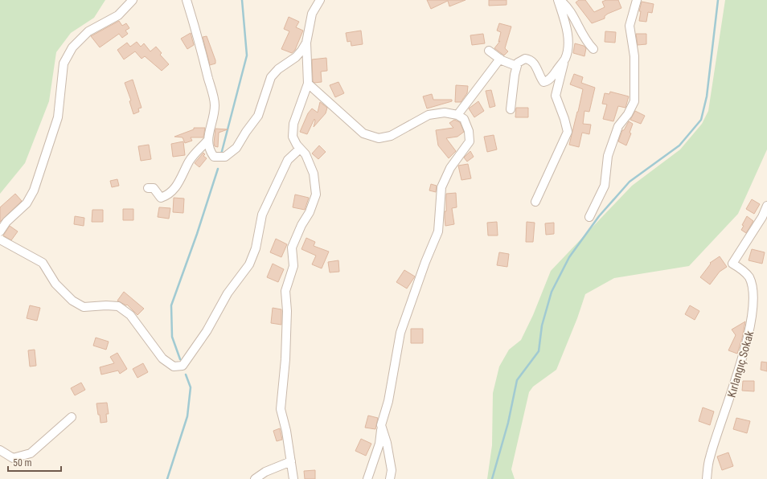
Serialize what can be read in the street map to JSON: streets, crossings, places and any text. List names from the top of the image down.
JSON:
{
  "streets": {
    "street": ["Kırlangıç Sokak"]
  },
  "scale_bar": "50 m"
}
